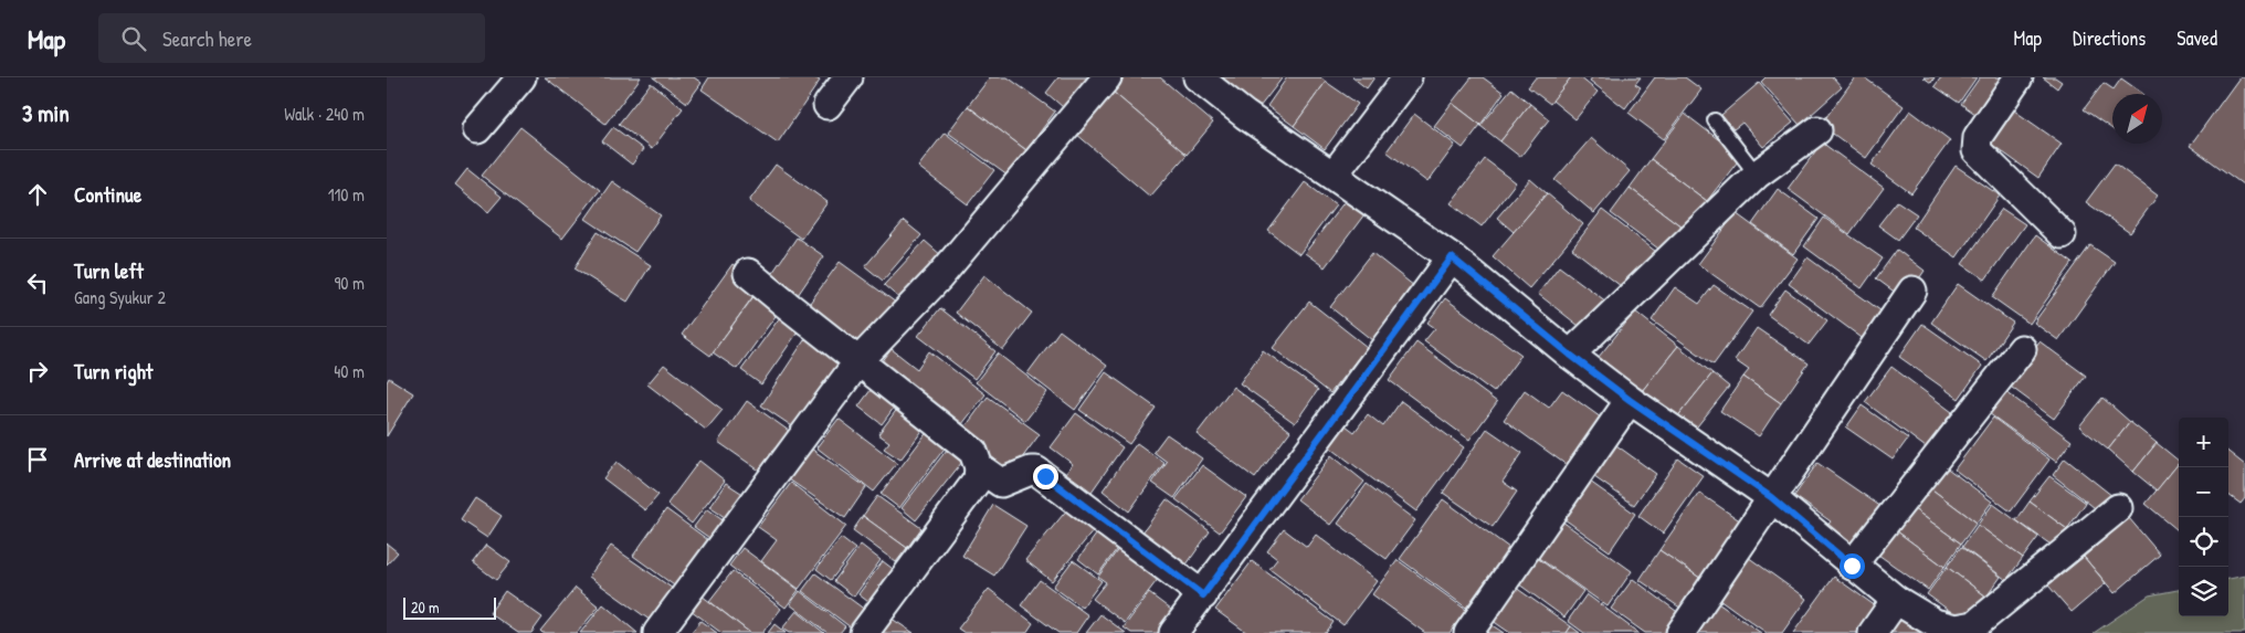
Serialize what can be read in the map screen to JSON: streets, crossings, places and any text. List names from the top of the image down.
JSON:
{
  "scale_bar": "20 m",
  "north": "top right",
  "page": {
    "header": "Map",
    "search": "Search here",
    "nav": ["Map", "Directions", "Saved"],
    "heading": ["3 min", "Walk · 240 m"],
    "list": [
      ["Continue", "110 m"],
      ["Turn left", "Gang Syukur 2", "90 m"],
      ["Turn right", "40 m"],
      "Arrive at destination"
    ],
    "map_buttons": ["+", "−"],
    "scale": "20 m"
  }
}
